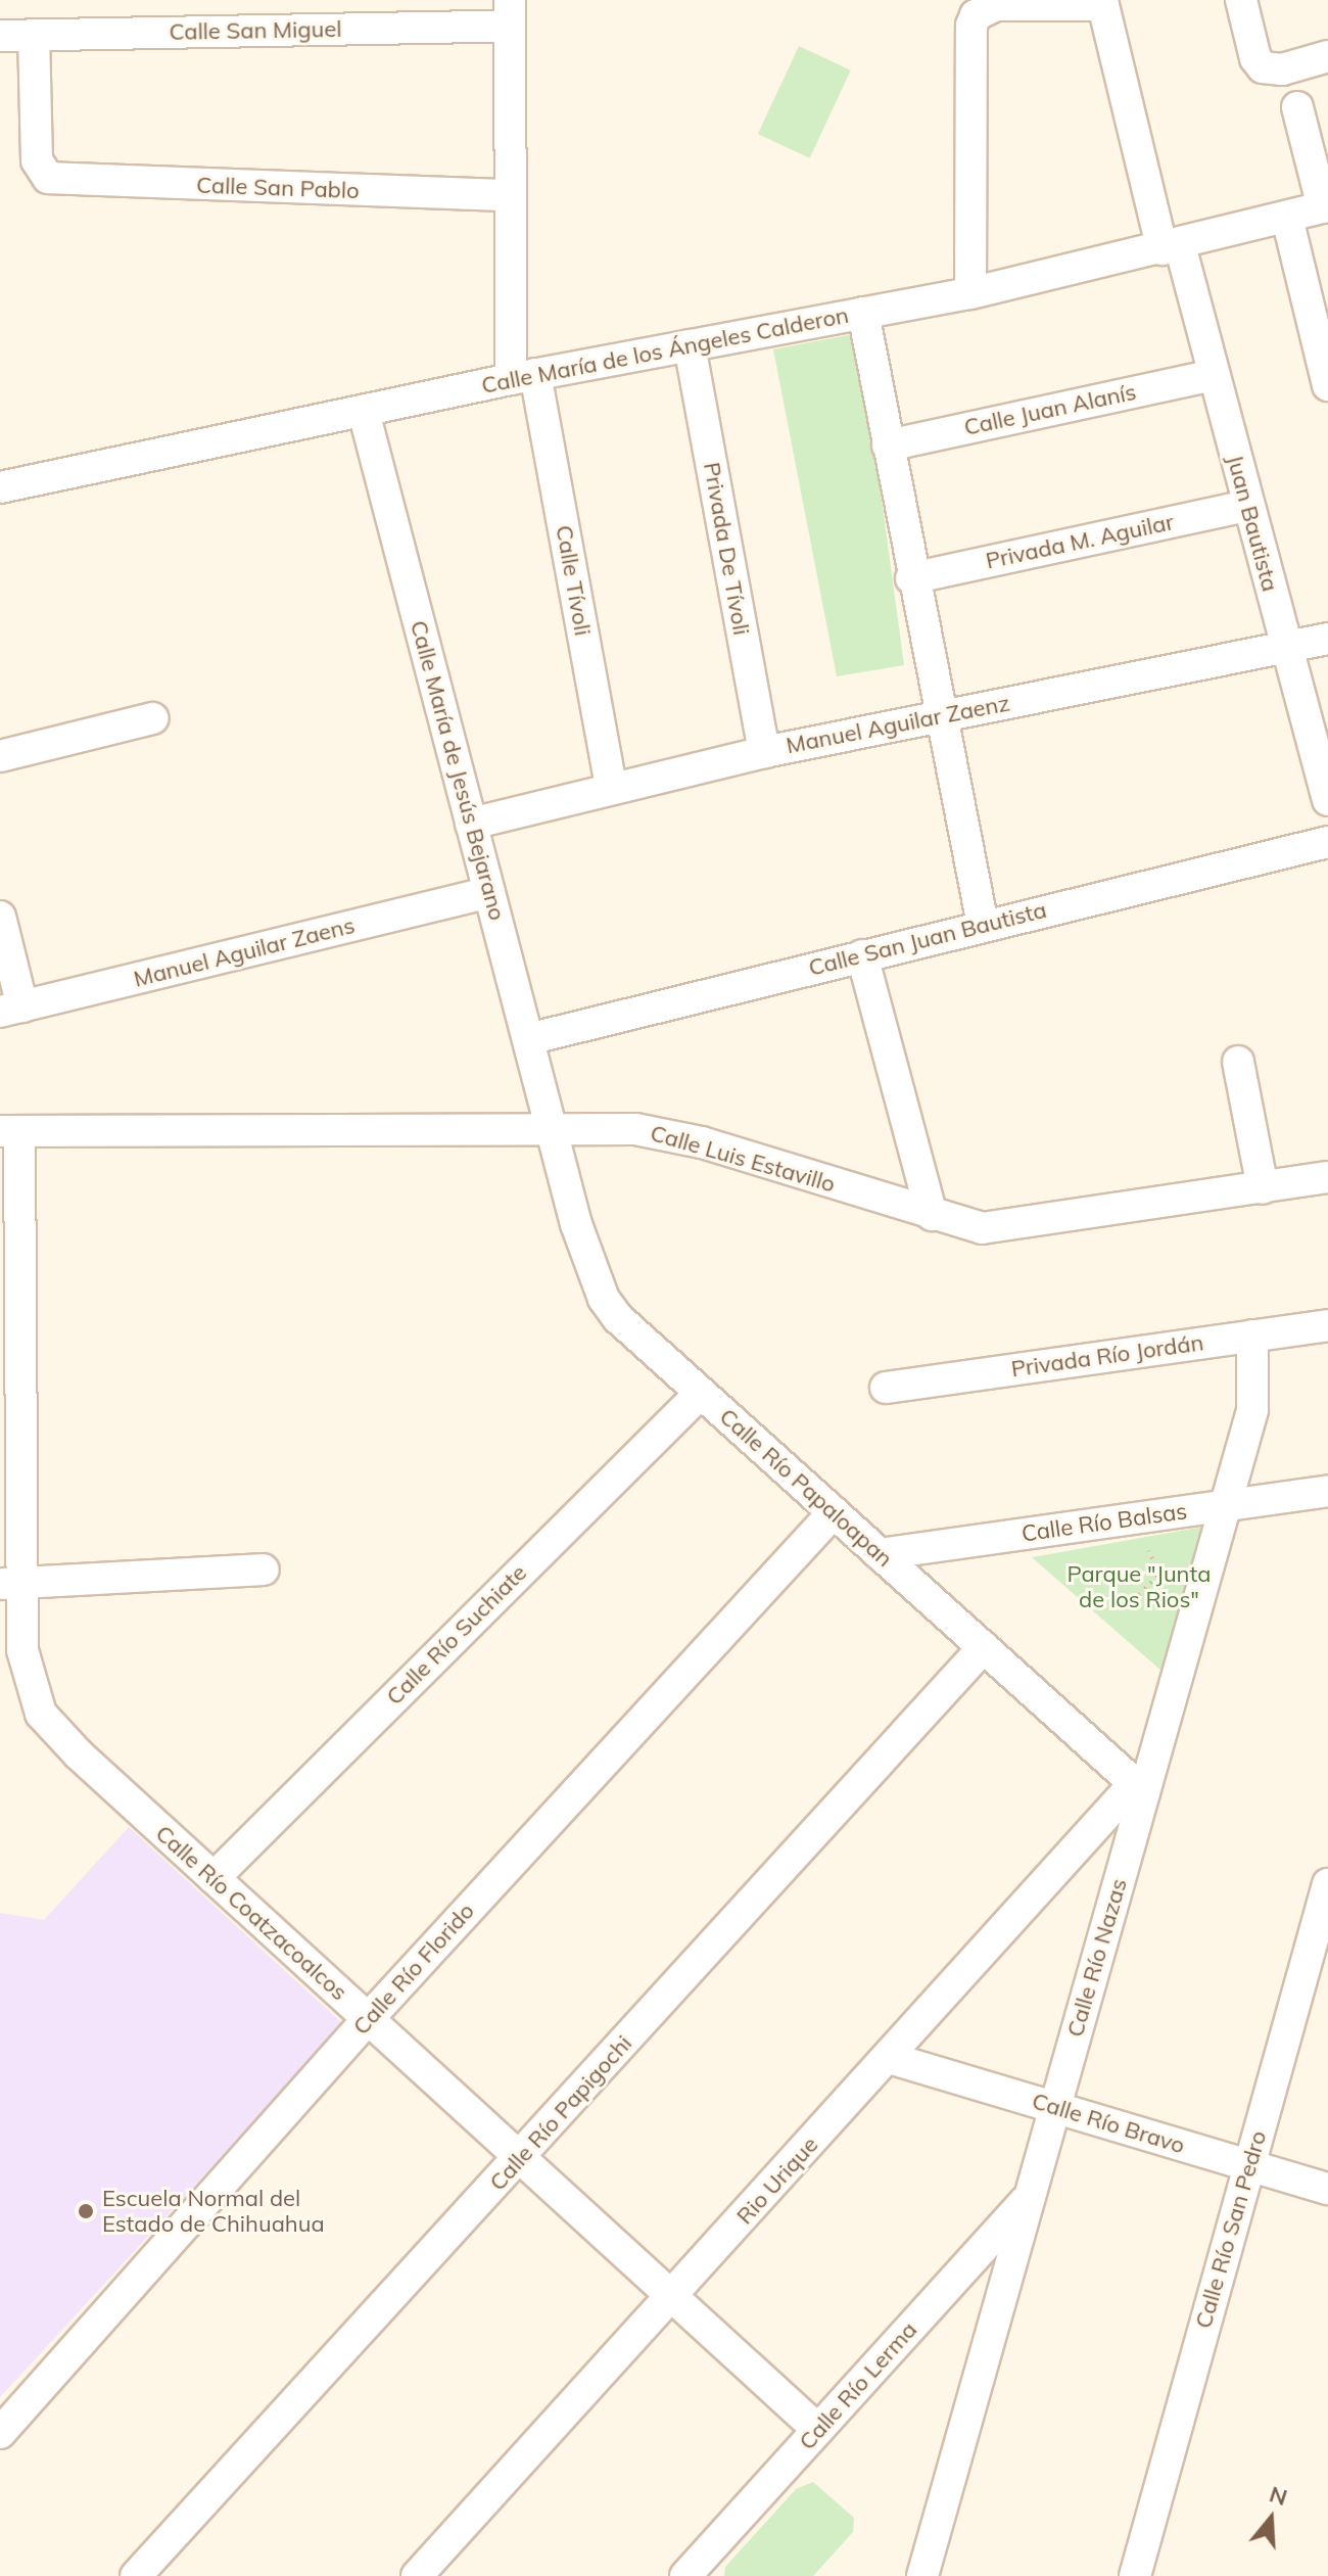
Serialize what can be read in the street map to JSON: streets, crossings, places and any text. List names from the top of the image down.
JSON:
{
  "streets": {
    "street": [
      "Calle San Miguel",
      "Calle San Pablo",
      "Calle María de los Ángeles Calderon",
      "Calle Juan Alanís",
      "Juan Bautista",
      "Privada M. Aguilar",
      "Privada De Tívoli",
      "Calle Tívoli",
      "Manuel Aguilar Zaenz",
      "Calle María de Jesús Bejarano",
      "Calle San Juan Bautista",
      "Manuel Aguilar Zaens",
      "Calle Luis Estavillo",
      "Privada Río Jordán",
      "Calle Río Papaloapan",
      "Calle Río Balsas",
      "Calle Río Suchiate",
      "Calle Río Coatzacoalcos",
      "Calle Río Nazas",
      "Calle Río Florido",
      "Calle Río Papigochi",
      "Calle Río Bravo",
      "Rio Urique",
      "Calle Río San Pedro",
      "Calle Río Lerma"
    ]
  },
  "crossings": [
    ["Calle San Miguel", "Calle San Pablo"],
    ["Calle María de los Ángeles Calderon", "Juan Bautista"],
    ["Calle María de los Ángeles Calderon", "Privada De Tívoli"],
    ["Calle María de los Ángeles Calderon", "Calle Tívoli"],
    ["Calle María de los Ángeles Calderon", "Calle María de Jesús Bejarano"],
    ["Calle Juan Alanís", "Juan Bautista"],
    ["Juan Bautista", "Privada M. Aguilar"],
    ["Juan Bautista", "Manuel Aguilar Zaenz"],
    ["Privada De Tívoli", "Manuel Aguilar Zaenz"],
    ["Calle Tívoli", "Manuel Aguilar Zaenz"],
    ["Manuel Aguilar Zaenz", "Calle María de Jesús Bejarano"],
    ["Calle María de Jesús Bejarano", "Calle San Juan Bautista"],
    ["Calle María de Jesús Bejarano", "Manuel Aguilar Zaens"],
    ["Calle María de Jesús Bejarano", "Calle Luis Estavillo"],
    ["Calle María de Jesús Bejarano", "Calle Río Papaloapan"],
    ["Calle Luis Estavillo", "Calle Río Papaloapan"],
    ["Calle Luis Estavillo", "Calle Río Coatzacoalcos"],
    ["Privada Río Jordán", "Calle Río Nazas"],
    ["Calle Río Papaloapan", "Calle Río Balsas"],
    ["Calle Río Papaloapan", "Calle Río Suchiate"],
    ["Calle Río Papaloapan", "Calle Río Nazas"],
    ["Calle Río Papaloapan", "Calle Río Florido"],
    ["Calle Río Papaloapan", "Calle Río Papigochi"],
    ["Calle Río Papaloapan", "Rio Urique"],
    ["Calle Río Balsas", "Calle Río Nazas"],
    ["Calle Río Suchiate", "Calle Río Coatzacoalcos"],
    ["Calle Río Coatzacoalcos", "Calle Río Florido"],
    ["Calle Río Coatzacoalcos", "Calle Río Papigochi"],
    ["Calle Río Coatzacoalcos", "Rio Urique"],
    ["Calle Río Coatzacoalcos", "Calle Río Lerma"],
    ["Calle Río Nazas", "Calle Río Bravo"],
    ["Calle Río Nazas", "Rio Urique"],
    ["Calle Río Nazas", "Calle Río Lerma"],
    ["Calle Río Bravo", "Rio Urique"],
    ["Calle Río Bravo", "Calle Río San Pedro"]
  ],
  "parks": ["Parque \"Junta de los Rios\""],
  "places": ["Escuela Normal del Estado de Chihuahua"],
  "north": "top"
}
